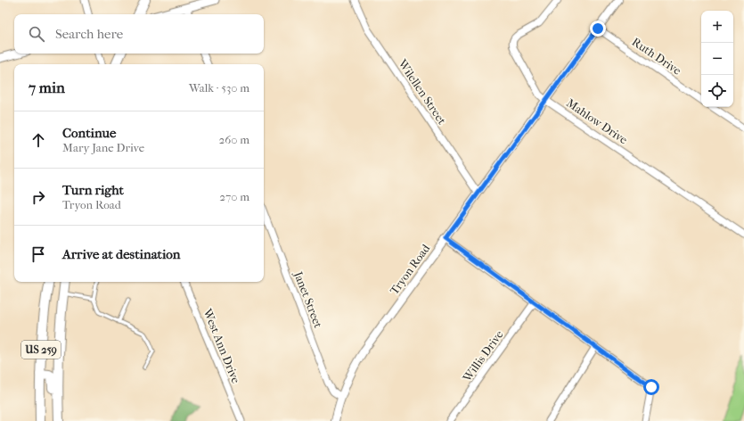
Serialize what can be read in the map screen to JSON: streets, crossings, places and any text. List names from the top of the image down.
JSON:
{
  "streets": {
    "main road": ["US 259"],
    "street": [
      "Ruth Drive",
      "Wilellen Street",
      "Mahlow Drive",
      "Tryon Road",
      "Janet Street",
      "West Ann Drive",
      "Willis Drive"
    ]
  },
  "crossings": [
    ["Ruth Drive", "Tryon Road"],
    ["Wilellen Street", "Tryon Road"],
    ["Mahlow Drive", "Tryon Road"],
    ["Tryon Road", "Janet Street"]
  ],
  "page": {
    "map_buttons": ["+", "−"],
    "search": "Search here",
    "heading": ["7 min", "Walk · 530 m"],
    "list": [
      ["Continue", "Mary Jane Drive", "260 m"],
      ["Turn right", "Tryon Road", "270 m"],
      "Arrive at destination"
    ]
  }
}
